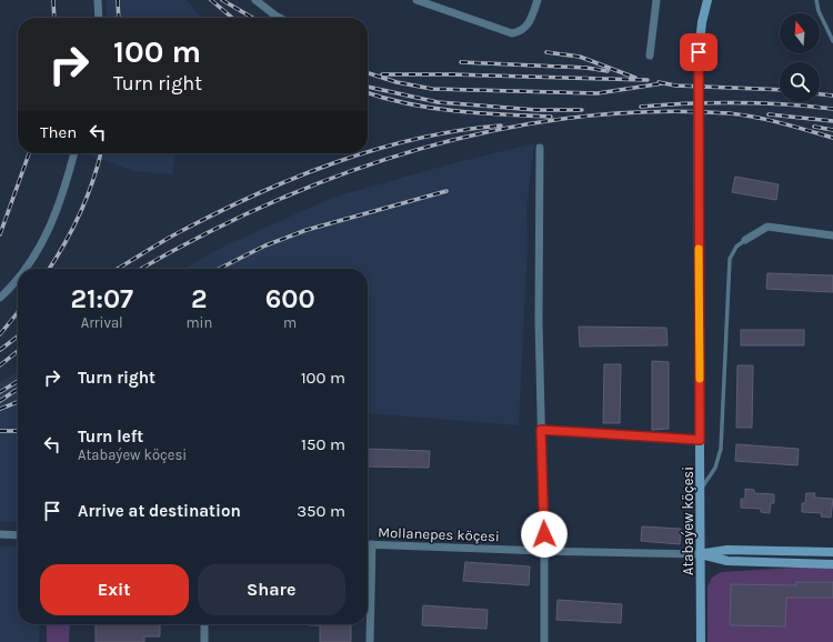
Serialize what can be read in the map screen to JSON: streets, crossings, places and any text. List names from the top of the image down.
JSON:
{
  "streets": {
    "main road": ["Atabaýew köçesi", "Mollanepes köçesi"]
  },
  "crossings": [
    ["Atabaýew köçesi", "Mollanepes köçesi"]
  ],
  "north": "top",
  "page": {
    "turn": ["100 m", "Turn right"],
    "then": "Then",
    "eta": [
      "21:07",
      "Arrival",
      "2",
      "min",
      "600",
      "m"
    ],
    "list": [
      {
        "name": "Turn right",
        "value": "100 m"
      },
      {
        "name": "Turn left",
        "note": "Atabaýew köçesi",
        "value": "150 m"
      },
      {
        "name": "Arrive at destination",
        "value": "350 m"
      }
    ],
    "buttons": ["Exit", "Share"]
  }
}
